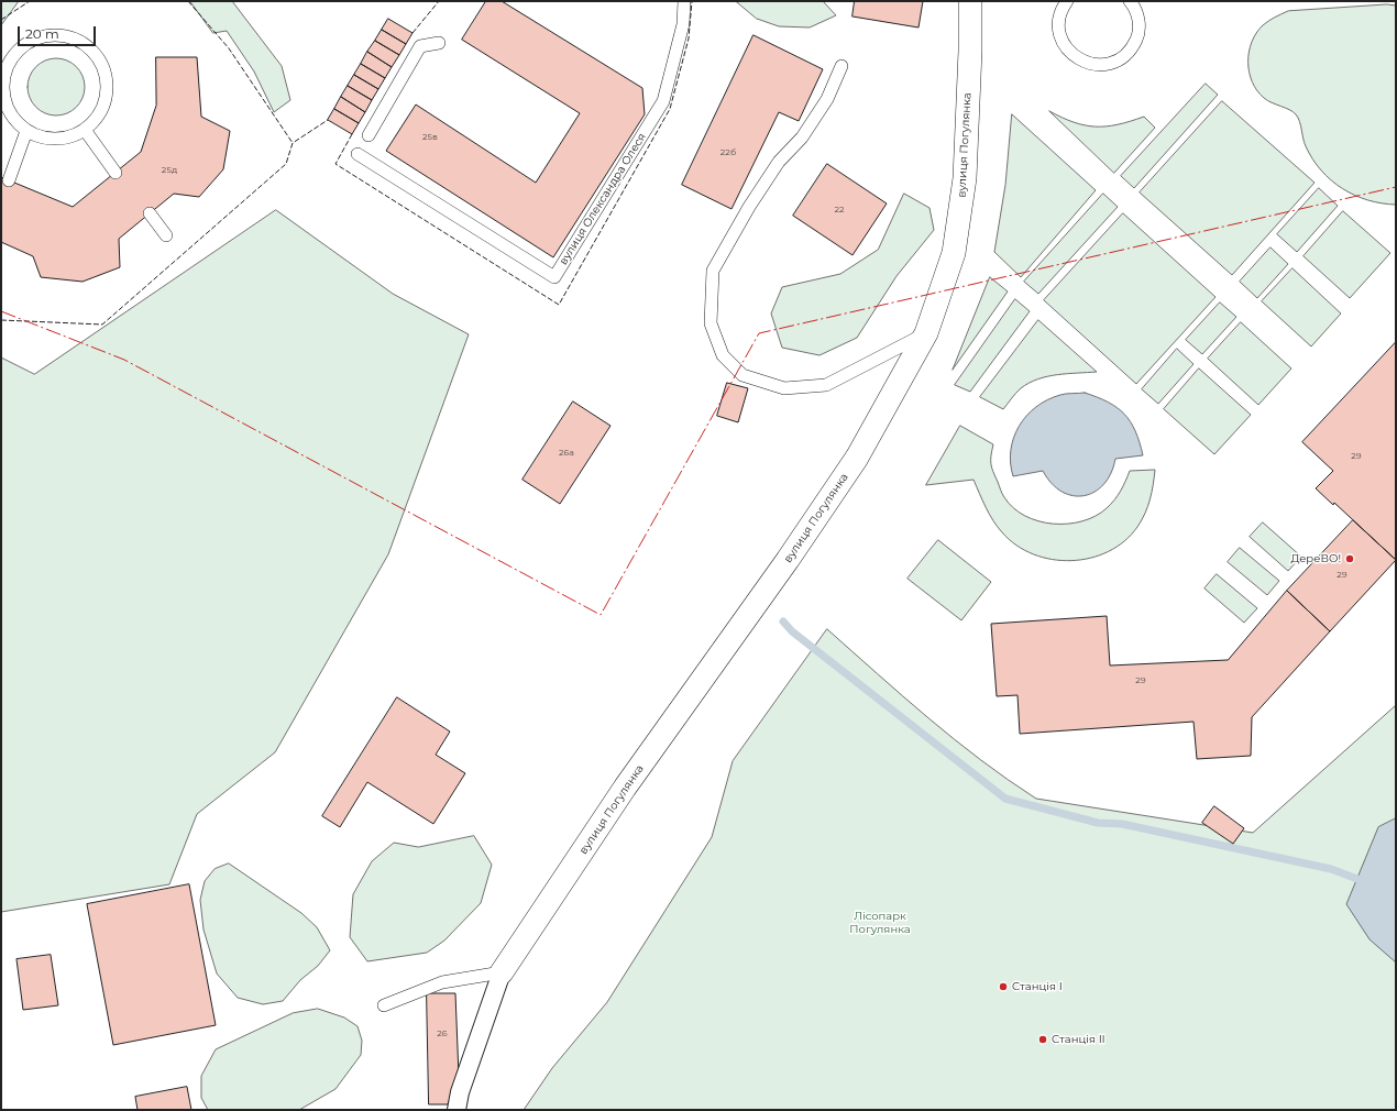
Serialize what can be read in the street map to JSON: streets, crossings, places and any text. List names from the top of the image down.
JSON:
{
  "streets": {
    "street": ["вулиця Погулянка"],
    "lane": ["вулиця Олександра Олеся"]
  },
  "parks": ["Лісопарк Погулянка"],
  "places": ["ДереВО!", "Cтанція I", "Cтанція Il"],
  "house_numbers": [
    "25в",
    "22б",
    "25д",
    "22",
    "26а",
    "29",
    "29",
    "29",
    "26"
  ],
  "scale_bar": "20 m"
}
